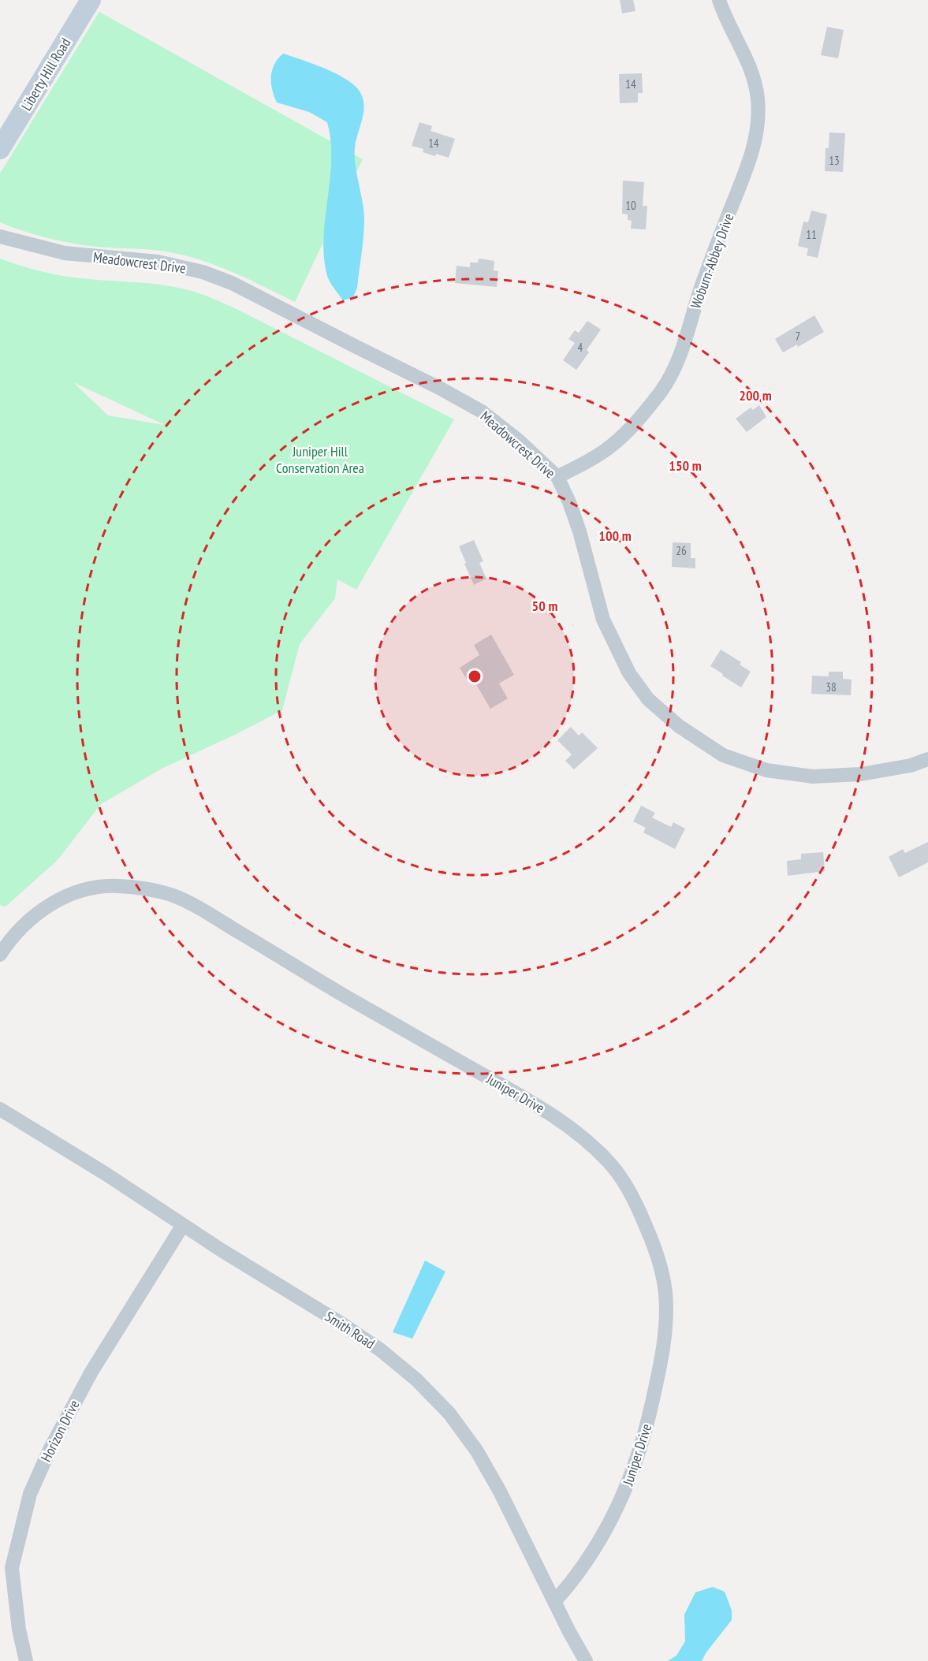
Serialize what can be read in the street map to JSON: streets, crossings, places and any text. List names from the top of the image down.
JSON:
{
  "streets": {
    "street": [
      "Liberty Hill Road",
      "Woburn-Abbey Drive",
      "Meadowcrest Drive",
      "Juniper Drive",
      "Smith Road",
      "Horizon Drive"
    ]
  },
  "crossings": [
    ["Woburn-Abbey Drive", "Meadowcrest Drive"],
    ["Juniper Drive", "Smith Road"],
    ["Smith Road", "Horizon Drive"]
  ],
  "parks": ["Juniper Hill Conservation Area"],
  "house_numbers": [
    "14",
    "14",
    "13",
    "10",
    "11",
    "7",
    "4",
    "26",
    "38"
  ],
  "rings": [
    "200 m",
    "150 m",
    "100 m",
    "50 m"
  ]
}
